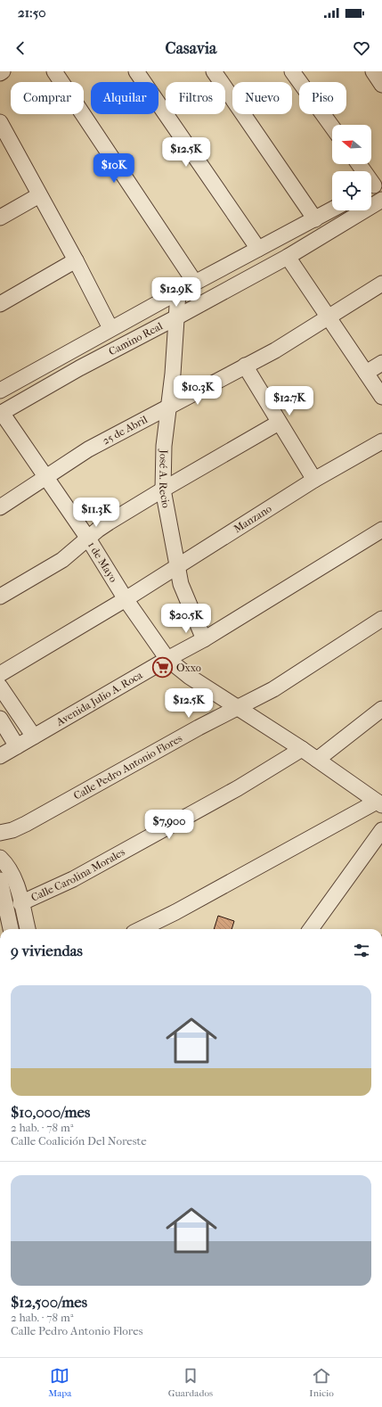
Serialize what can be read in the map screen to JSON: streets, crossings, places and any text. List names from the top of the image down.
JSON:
{
  "streets": {
    "street": [
      "Camino Real",
      "25 de Abril",
      "José A. Recio",
      "Manzano",
      "1 de Mayo",
      "Avenida Julio A. Roca",
      "Calle Pedro Antonio Flores",
      "Calle Carolina Morales"
    ]
  },
  "crossings": [
    ["Camino Real", "José A. Recio"],
    ["Camino Real", "1 de Mayo"],
    ["25 de Abril", "José A. Recio"],
    ["25 de Abril", "1 de Mayo"],
    ["José A. Recio", "Manzano"],
    ["José A. Recio", "Avenida Julio A. Roca"],
    ["Manzano", "1 de Mayo"],
    ["1 de Mayo", "Avenida Julio A. Roca"],
    ["1 de Mayo", "Calle Pedro Antonio Flores"],
    ["1 de Mayo", "Calle Carolina Morales"]
  ],
  "places": {
    "supermarket": ["Oxxo"]
  },
  "north": "left",
  "page": {
    "status": "21:50",
    "header": "Casavia",
    "chip": [
      "Comprar",
      "Alquilar",
      "Filtros",
      "Nuevo",
      "Piso"
    ],
    "price": [
      "$12.5K",
      "$10K",
      "$12.9K",
      "$10.3K",
      "$12.7K",
      "$11.3K",
      "$20.5K",
      "$12.5K",
      "$7,900"
    ],
    "heading": "9 viviendas",
    "list": [
      {
        "name": "$10,000/mes",
        "note": "2 hab. · 78 m² · Calle Coalición Del Noreste"
      },
      {
        "name": "$12,500/mes",
        "note": "2 hab. · 78 m² · Calle Pedro Antonio Flores"
      }
    ],
    "tabs": ["Mapa", "Guardados", "Inicio"]
  }
}
